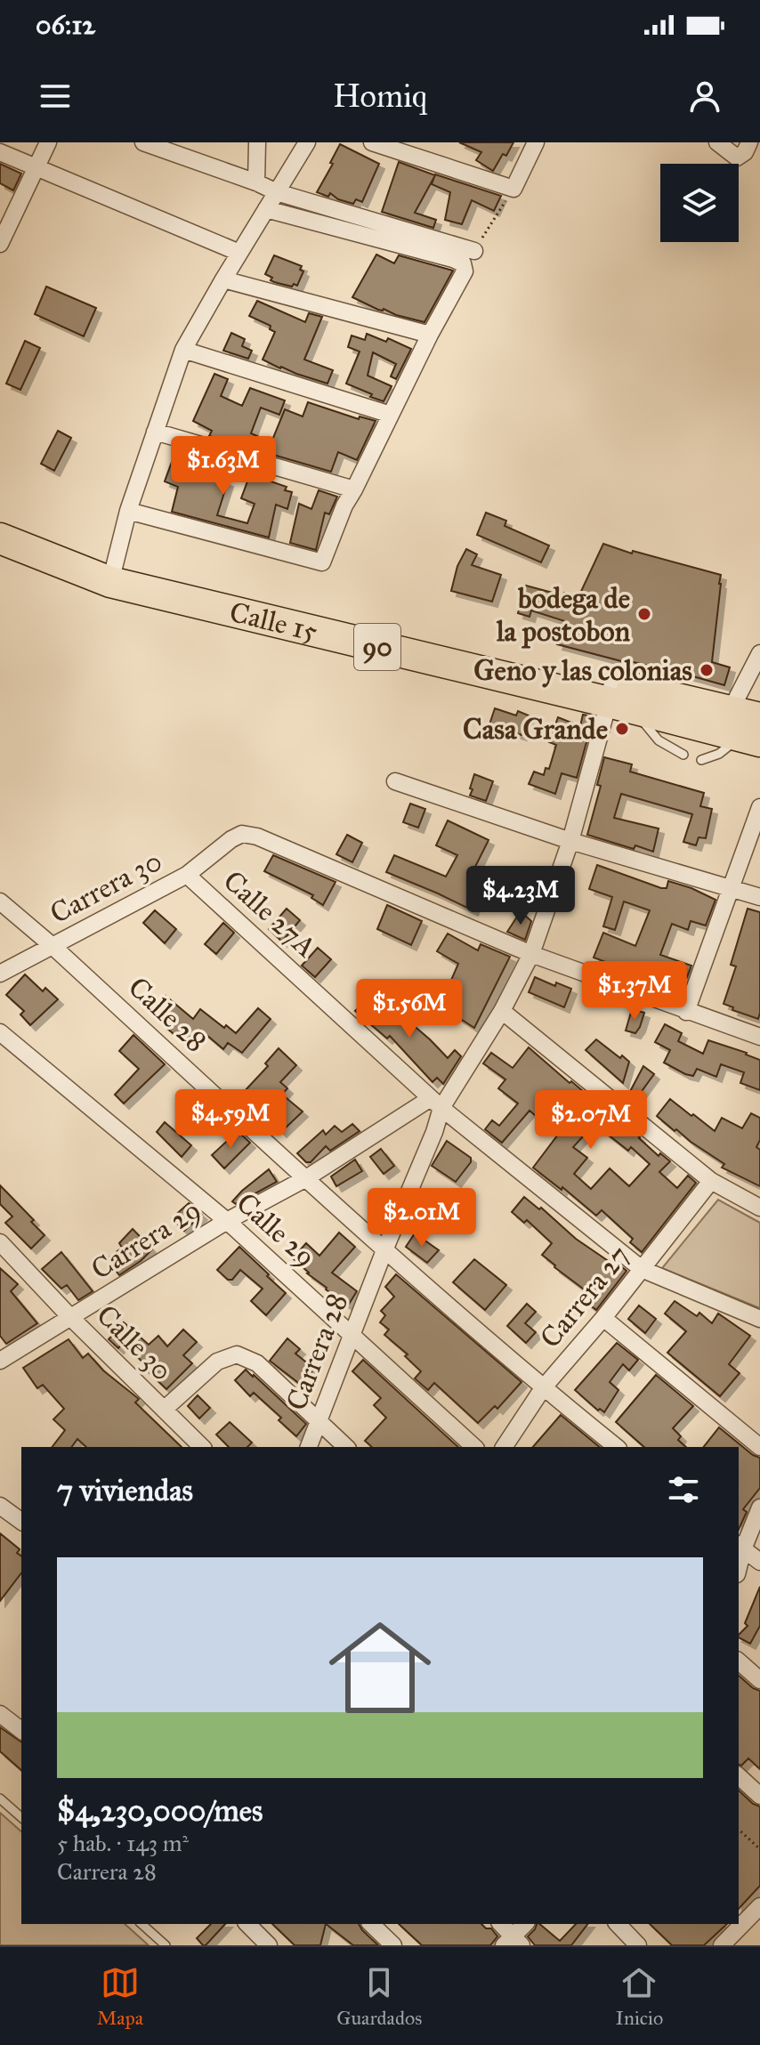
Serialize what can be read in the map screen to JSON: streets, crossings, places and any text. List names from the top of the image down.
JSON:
{
  "streets": {
    "highway": ["Calle 15", "90"],
    "street": [
      "Carrera 30",
      "Calle 27A",
      "Calle 28",
      "Calle 29",
      "Carrera 29",
      "Carrera 27",
      "Calle 30",
      "Carrera 28"
    ]
  },
  "crossings": [
    ["Calle 15", "Carrera 28"],
    ["Carrera 30", "Calle 27A"],
    ["Carrera 30", "Calle 28"],
    ["Carrera 30", "Carrera 28"],
    ["Calle 27A", "Carrera 29"],
    ["Calle 27A", "Carrera 27"],
    ["Calle 27A", "Carrera 28"],
    ["Calle 28", "Carrera 29"],
    ["Calle 28", "Carrera 27"],
    ["Calle 28", "Carrera 28"],
    ["Calle 29", "Carrera 29"],
    ["Calle 29", "Carrera 28"],
    ["Carrera 29", "Calle 30"],
    ["Carrera 29", "Carrera 28"]
  ],
  "places": ["bodega de la postobon", "Geno y las colonias", "Casa Grande"],
  "page": {
    "status": "06:12",
    "header": "Homiq",
    "price": [
      "$1.63M",
      "$4.23M",
      "$1.37M",
      "$1.56M",
      "$4.59M",
      "$2.07M",
      "$2.01M"
    ],
    "heading": "7 viviendas",
    "list": [
      {
        "name": "$4,230,000/mes",
        "note": "5 hab. · 143 m² · Carrera 28"
      }
    ],
    "tabs": ["Mapa", "Guardados", "Inicio"]
  }
}
